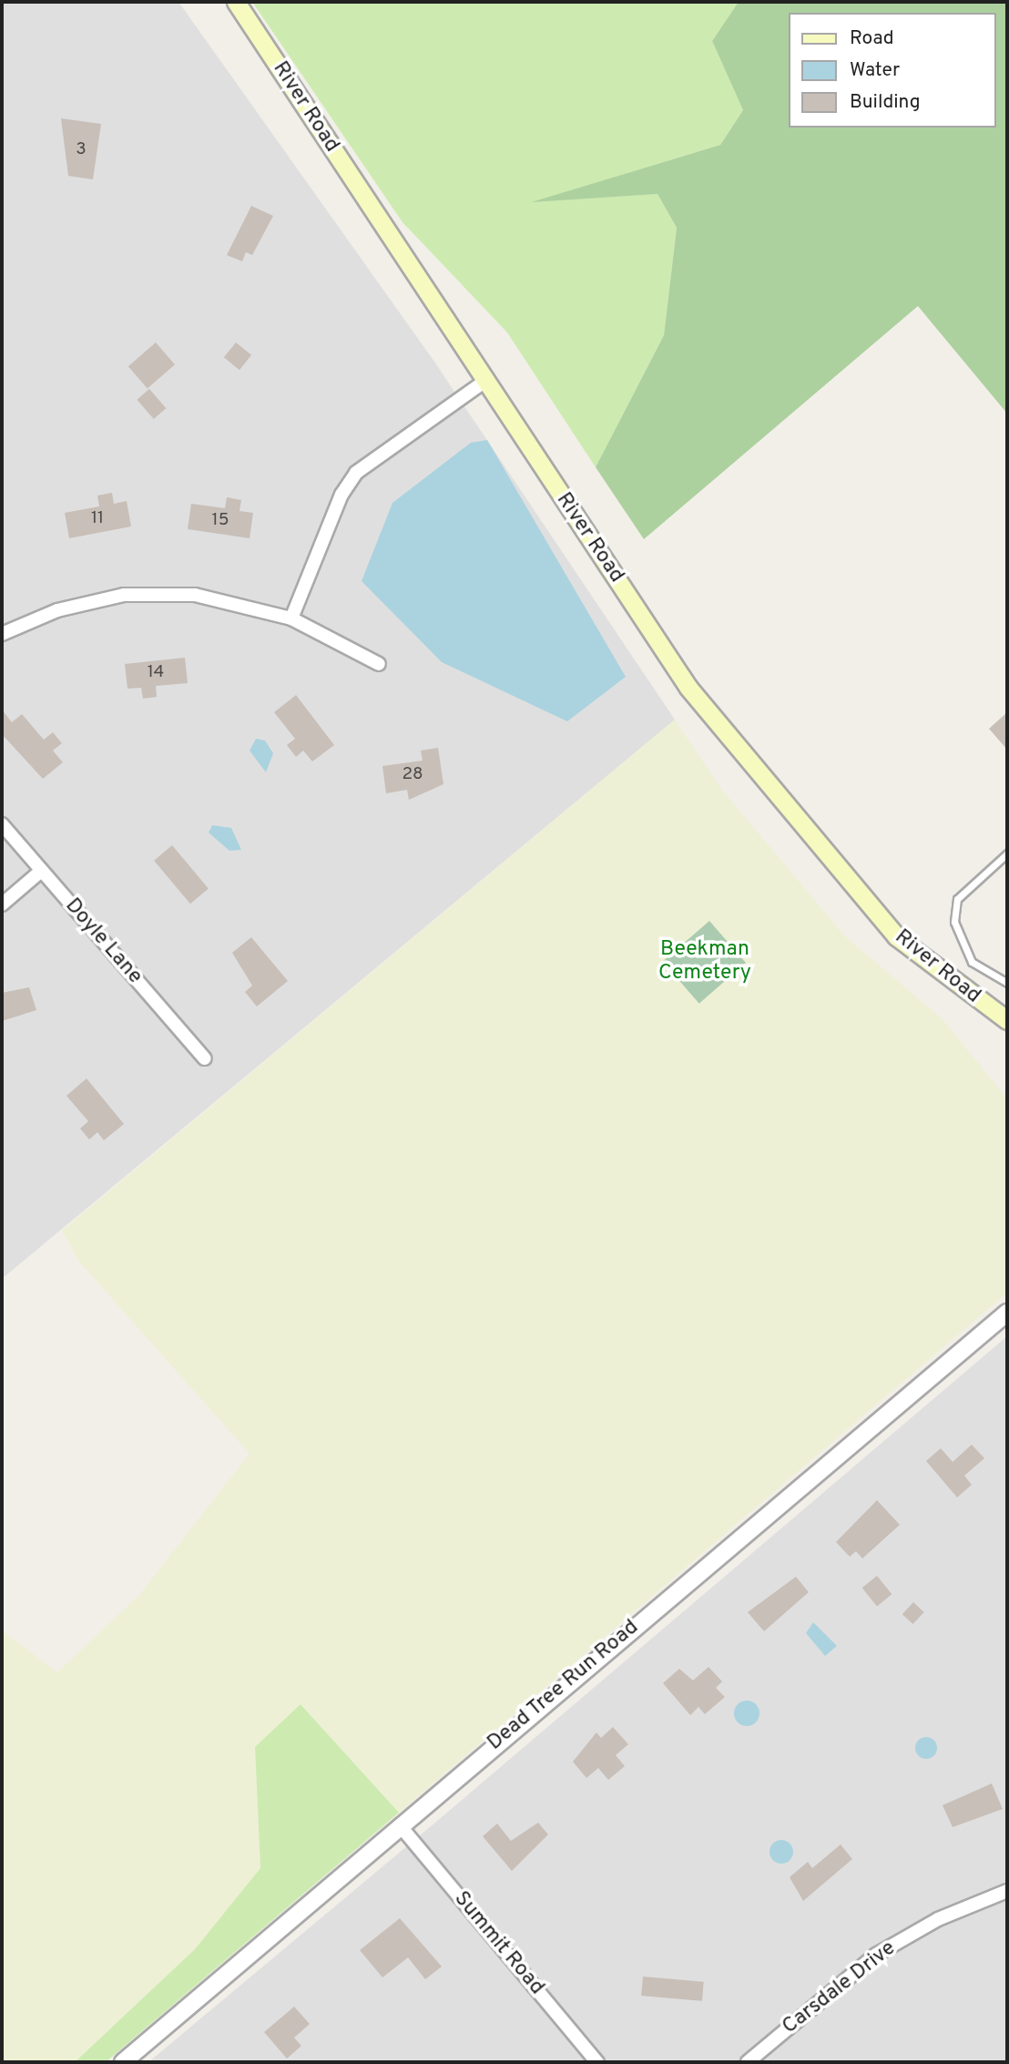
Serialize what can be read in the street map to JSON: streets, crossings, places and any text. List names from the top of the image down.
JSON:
{
  "streets": {
    "main road": ["River Road"],
    "street": [
      "Doyle Lane",
      "Dead Tree Run Road",
      "Summit Road",
      "Carsdale Drive"
    ]
  },
  "crossings": [
    ["Dead Tree Run Road", "Summit Road"]
  ],
  "parks": ["Beekman Cemetery"],
  "house_numbers": [
    "3",
    "11",
    "15",
    "14",
    "28"
  ],
  "legend": ["Road", "Water", "Building"]
}
